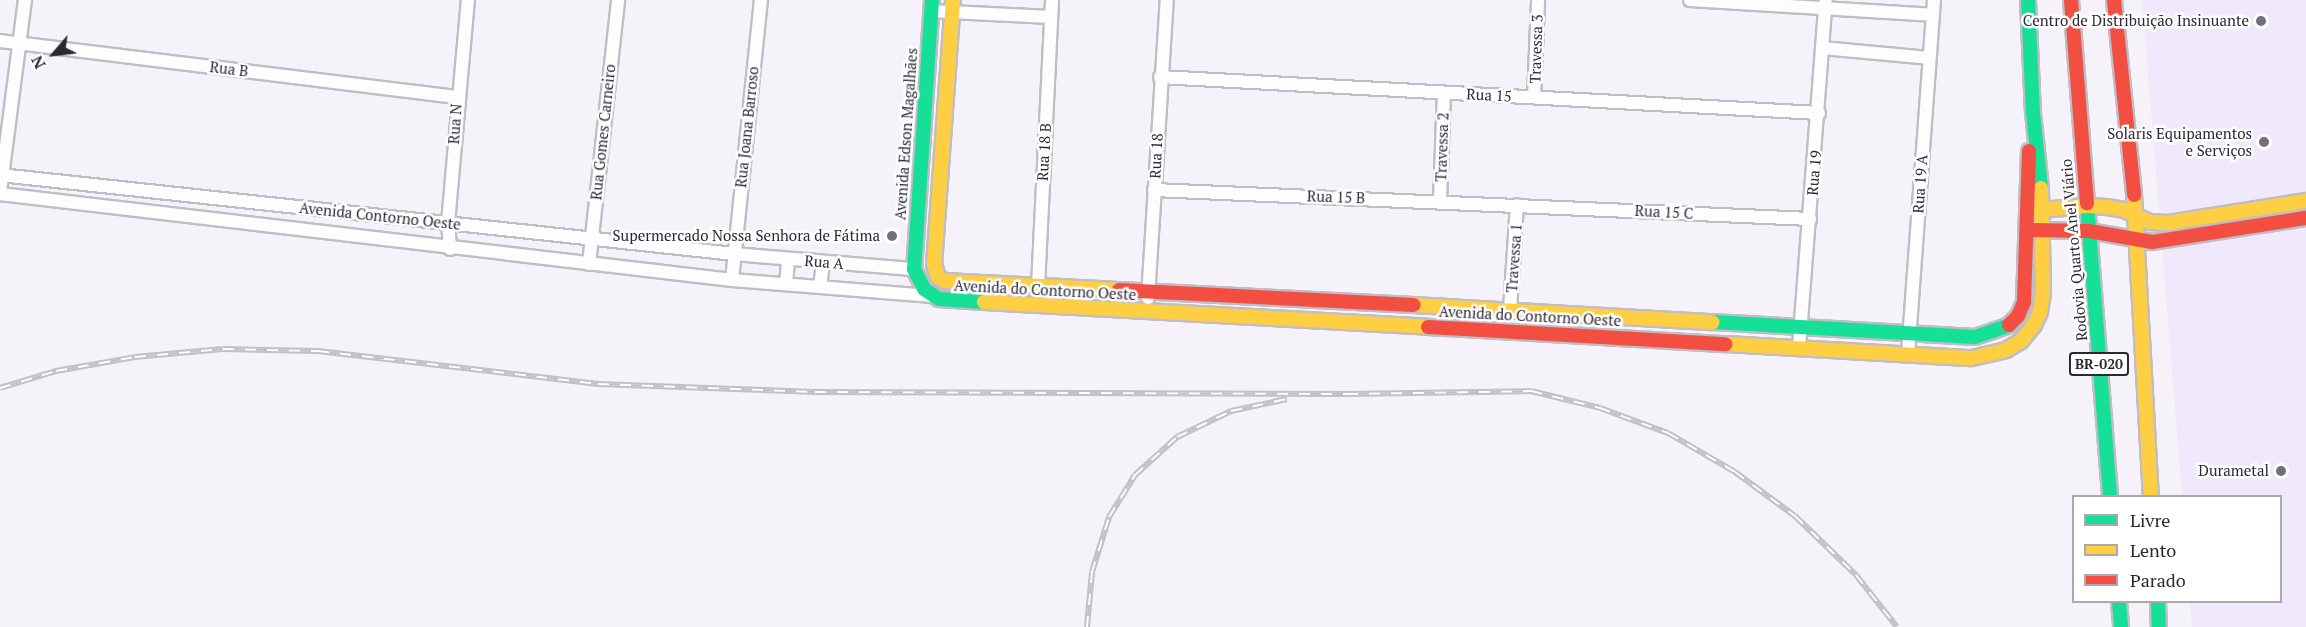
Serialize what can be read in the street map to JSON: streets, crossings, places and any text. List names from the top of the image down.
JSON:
{
  "streets": {
    "main road": [
      "Avenida Edson Magalhães",
      "Rodovia Quarto Anel Viário",
      "Avenida do Contorno Oeste",
      "BR-020"
    ],
    "street": [
      "Travessa 3",
      "Rua B",
      "Rua 15",
      "Rua N",
      "Rua Joana Barroso",
      "Rua Gomes Carneiro",
      "Travessa 2",
      "Rua 18 B",
      "Rua 18",
      "Rua 19",
      "Rua 19 A",
      "Rua 15 B",
      "Rua 15 C",
      "Avenida Contorno Oeste",
      "Travessa 1",
      "Rua A"
    ]
  },
  "crossings": [
    ["Travessa 3", "Rua 15"],
    ["Rua B", "Rua N"],
    ["Rua 15", "Travessa 2"],
    ["Rua 15", "Rua 18"],
    ["Rua 15", "Rua 19"],
    ["Rua N", "Avenida Contorno Oeste"],
    ["Rua Joana Barroso", "Avenida Contorno Oeste"],
    ["Rua Joana Barroso", "Rua A"],
    ["Rua Gomes Carneiro", "Avenida Contorno Oeste"],
    ["Avenida Edson Magalhães", "Rua A"],
    ["Avenida Edson Magalhães", "Avenida do Contorno Oeste"],
    ["Travessa 2", "Rua 15 B"],
    ["Rua 18 B", "Avenida do Contorno Oeste"],
    ["Rua 18", "Rua 15 B"],
    ["Rua 18", "Avenida do Contorno Oeste"],
    ["Rua 19", "Rua 15 C"],
    ["Rua 19", "Avenida do Contorno Oeste"],
    ["Rua 19 A", "Avenida do Contorno Oeste"],
    ["Rua 15 B", "Rua 15 C"],
    ["Rua 15 B", "Travessa 1"],
    ["Rua 15 C", "Travessa 1"],
    ["Avenida Contorno Oeste", "Rua A"],
    ["Avenida Contorno Oeste", "Avenida do Contorno Oeste"],
    ["Travessa 1", "Avenida do Contorno Oeste"],
    ["Rua A", "Avenida do Contorno Oeste"]
  ],
  "places": [
    "Centro de Distribuição Insinuante",
    "Solaris Equipamentos e Serviços",
    "Supermercado Nossa Senhora de Fátima",
    "Durametal"
  ],
  "legend": ["Livre", "Lento", "Parado"],
  "north": "bottom left"
}
